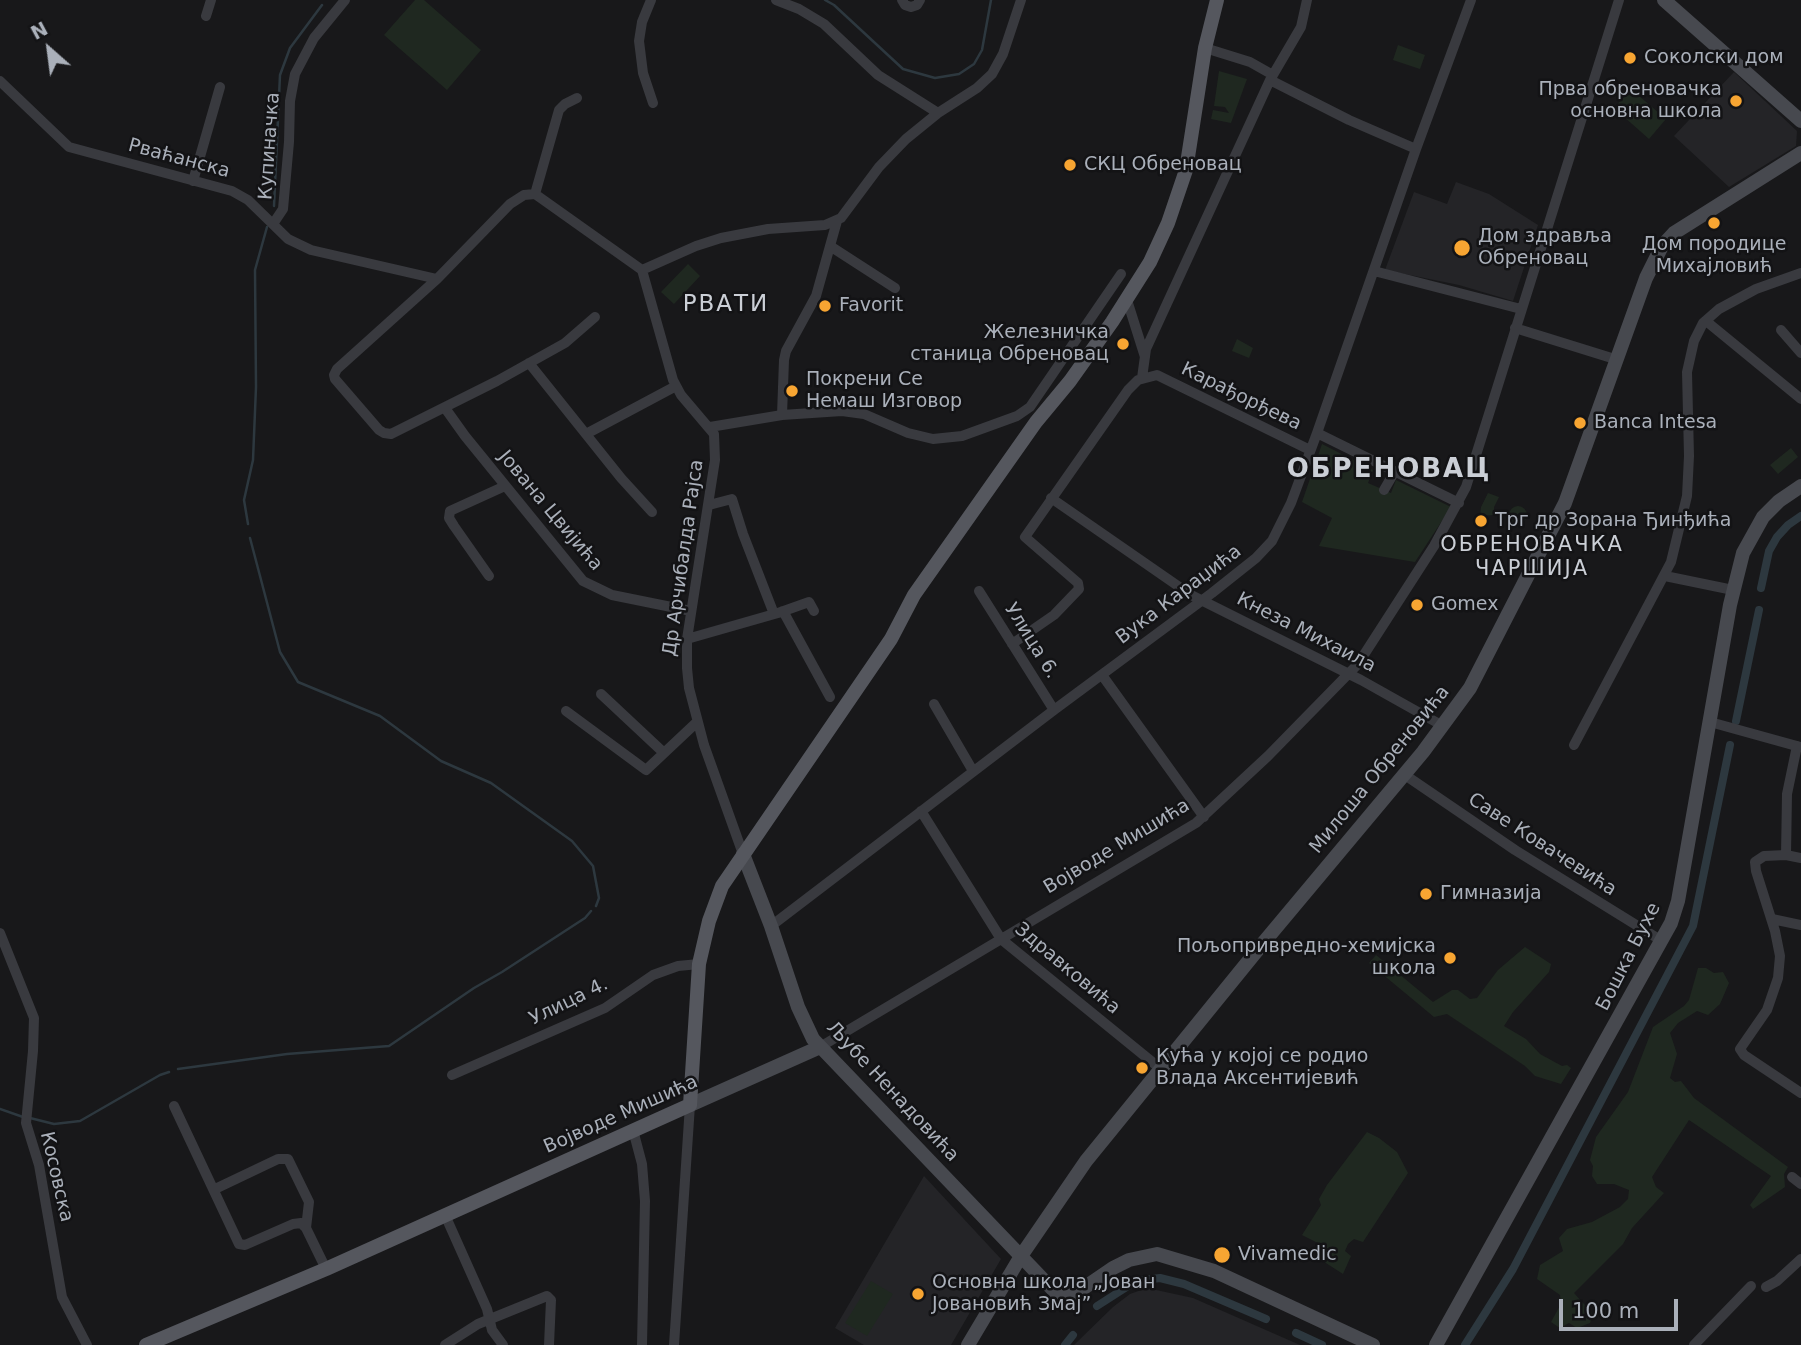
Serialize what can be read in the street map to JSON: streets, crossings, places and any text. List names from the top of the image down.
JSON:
{
  "streets": {
    "main road": ["Војводе Мишића"],
    "street": [
      "Купиначка",
      "Рваћанска",
      "Карађорђева",
      "Јована Цвијића",
      "Др Арчибалда Рајса",
      "Вука Караџића",
      "Кнеза Михаила",
      "Улица 6.",
      "Милоша Обреновића",
      "Саве Ковачевића",
      "Бошка Бухе",
      "Здравковића",
      "Улица 4.",
      "Љубе Ненадовића",
      "Косовска"
    ]
  },
  "crossings": [
    ["Купиначка", "Рваћанска"],
    ["Карађорђева", "Вука Караџића"],
    ["Јована Цвијића", "Др Арчибалда Рајса"],
    ["Др Арчибалда Рајса", "Љубе Ненадовића"],
    ["Вука Караџића", "Кнеза Михаила"],
    ["Вука Караџића", "Улица 6."],
    ["Вука Караџића", "Здравковића"],
    ["Вука Караџића", "Љубе Ненадовића"],
    ["Кнеза Михаила", "Милоша Обреновића"],
    ["Кнеза Михаила", "Војводе Мишића"],
    ["Милоша Обреновића", "Саве Ковачевића"],
    ["Милоша Обреновића", "Здравковића"],
    ["Милоша Обреновића", "Љубе Ненадовића"],
    ["Саве Ковачевића", "Бошка Бухе"],
    ["Војводе Мишића", "Здравковића"],
    ["Војводе Мишића", "Љубе Ненадовића"]
  ],
  "districts": ["РВАТИ", "ОБРЕНОВАЦ", "ОБРЕНОВАЧКА ЧАРШИЈА"],
  "places": [
    "Соколски дом",
    "Прва обреновачка основна школа",
    "СКЦ Обреновац",
    "Дом породице Михајловић",
    "Дом здравља Обреновац",
    "Favorit",
    "Железничка станица Обреновац",
    "Покрени Се Немаш Изговор",
    "Banca Intesa",
    "Трг др Зорана Ђинђића",
    "Gomex",
    "Гимназија",
    "Пољопривредно-хемијска школа",
    "Кућа у којој се родио Влада Аксентијевић",
    "Vivamedic",
    "Основна школа „Јован Јовановић Змај”"
  ],
  "scale_bar": "100 m",
  "north": "top left"
}
